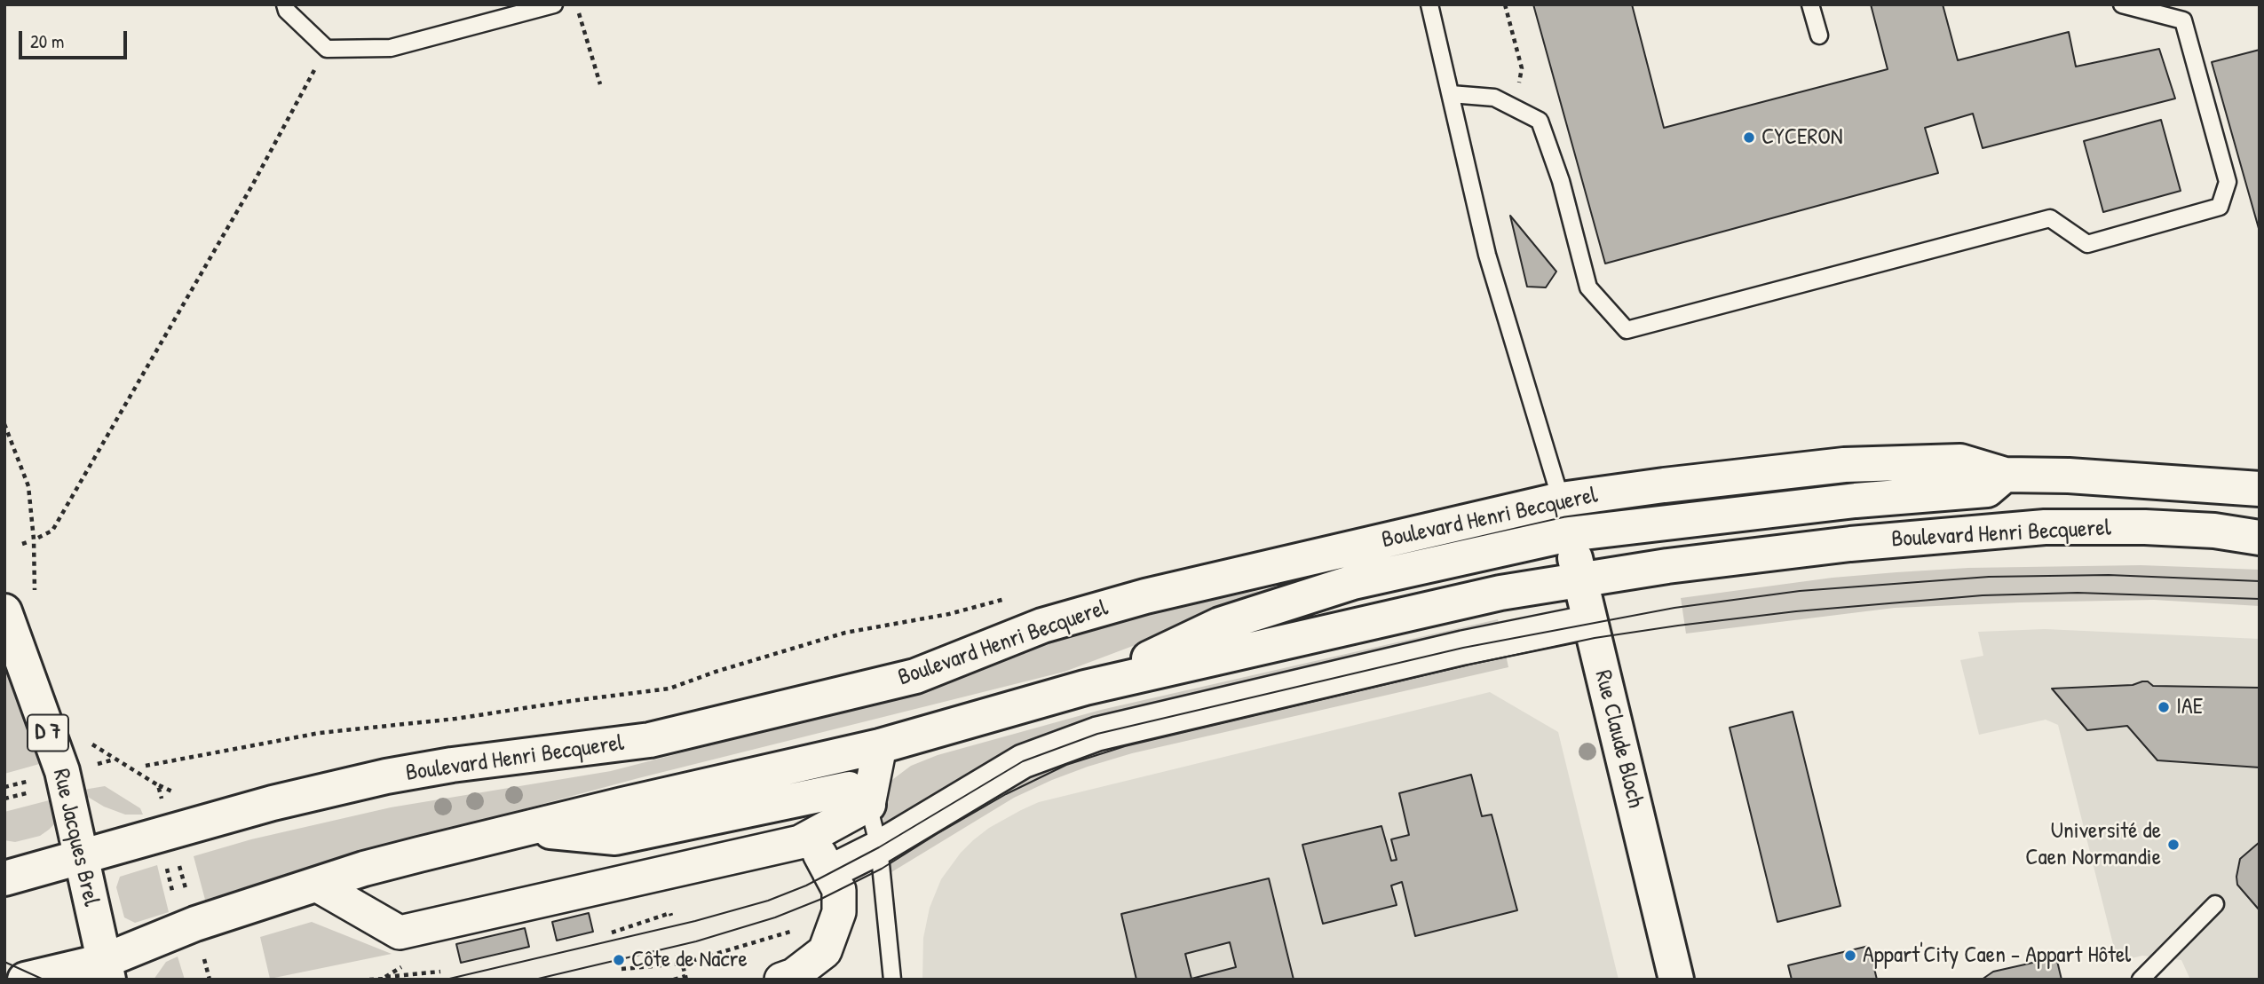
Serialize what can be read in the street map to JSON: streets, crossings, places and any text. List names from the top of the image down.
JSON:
{
  "streets": {
    "main road": [
      "Boulevard Henri Becquerel",
      "D 7",
      "Rue Claude Bloch",
      "Rue Jacques Brel"
    ]
  },
  "crossings": [
    ["Boulevard Henri Becquerel", "Rue Claude Bloch"],
    ["Boulevard Henri Becquerel", "Rue Jacques Brel"]
  ],
  "places": [
    "CYCERON",
    "IAE",
    "Université de Caen Normandie",
    "Appart'City Caen - Appart Hôtel",
    "Côte de Nacre"
  ],
  "scale_bar": "20 m"
}
